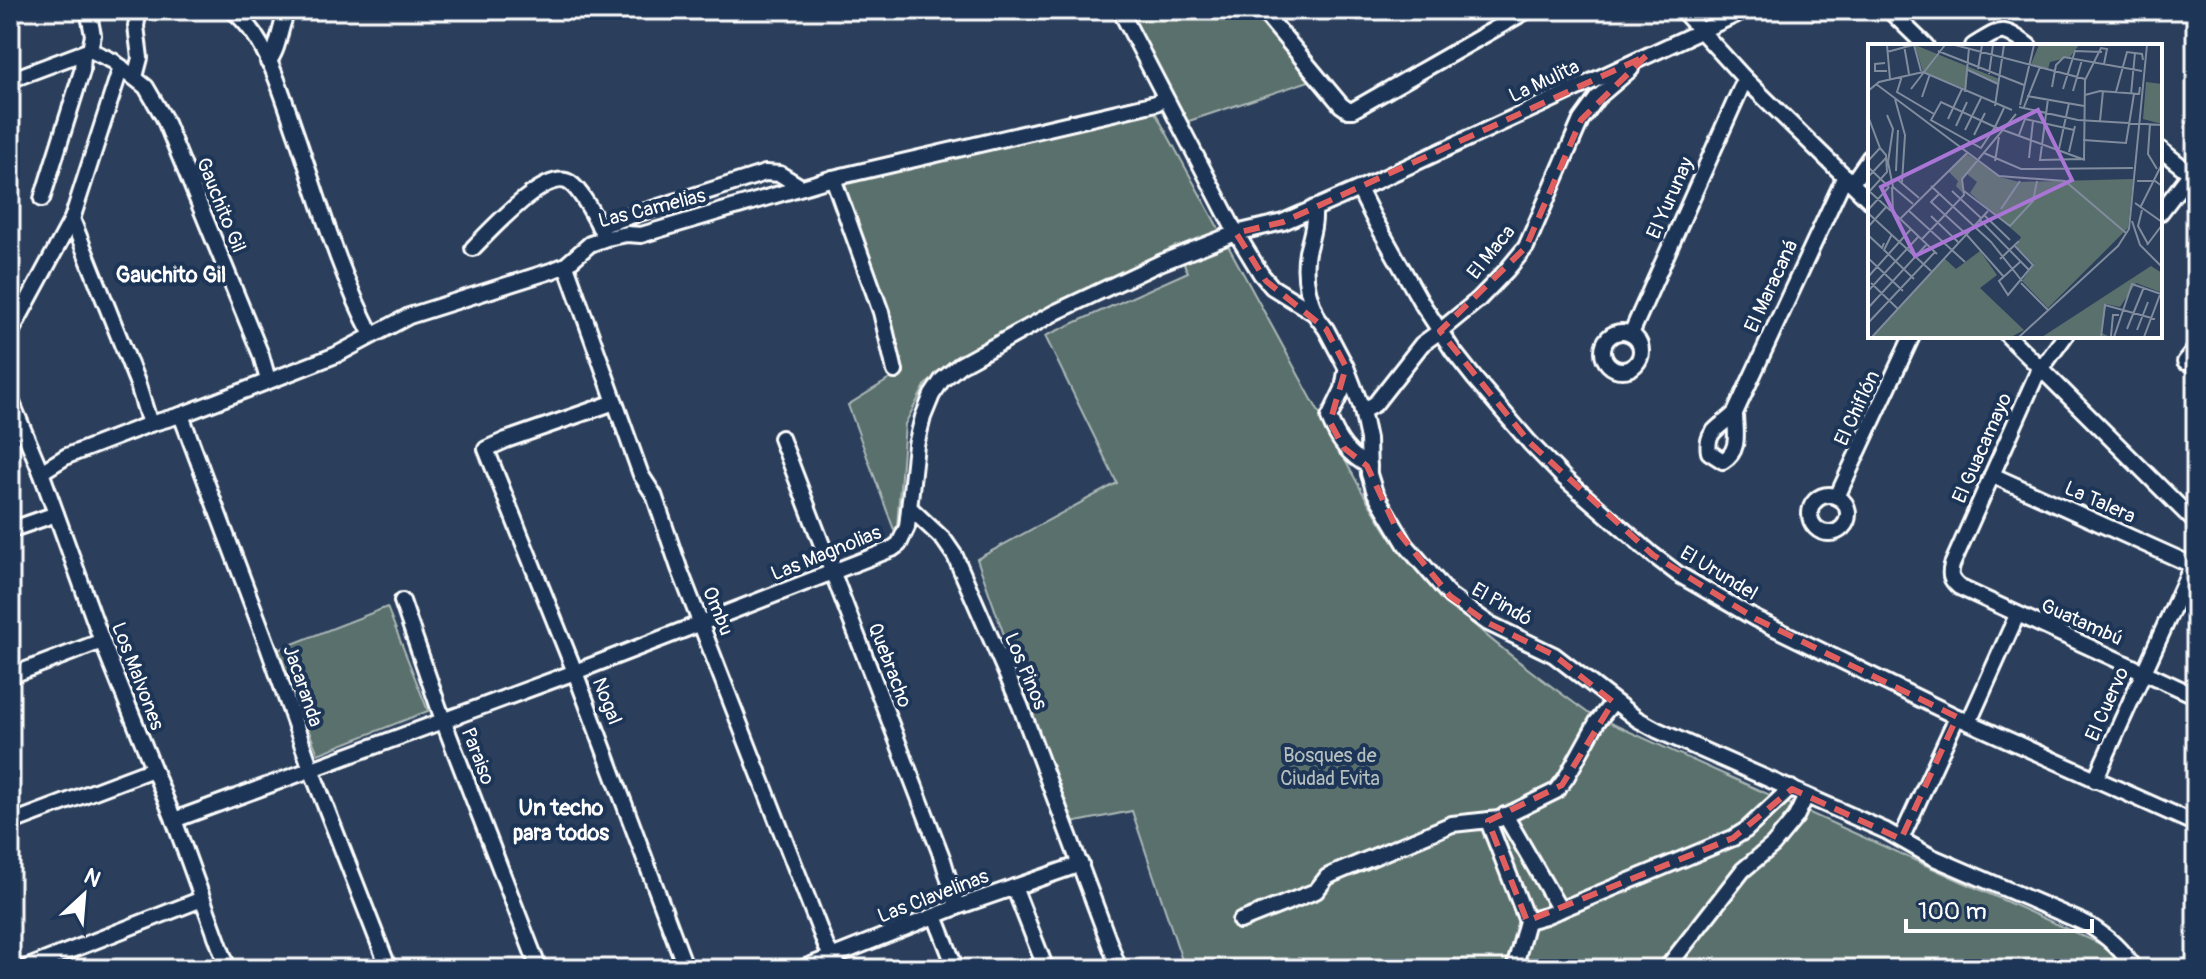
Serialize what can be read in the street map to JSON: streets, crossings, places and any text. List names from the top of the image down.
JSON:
{
  "streets": {
    "street": [
      "La Mulita",
      "El Yurunay",
      "Gauchito Gil",
      "Las Camelias",
      "El Maca",
      "El Maracaná",
      "El Chiflón",
      "El Guacamayo",
      "La Talera",
      "Las Magnolias",
      "El Urundel",
      "El Pindó",
      "Ombu",
      "Guatambú",
      "Quebracho",
      "Los Pinos",
      "Los Malvones",
      "Jacaranda",
      "Nogal",
      "El Cuervo",
      "Paraiso",
      "Las Clavelinas"
    ]
  },
  "crossings": [
    ["La Mulita", "El Maca"],
    ["La Mulita", "Las Magnolias"],
    ["La Mulita", "El Urundel"],
    ["Gauchito Gil", "Las Camelias"],
    ["Las Camelias", "El Pindó"],
    ["Las Camelias", "Ombu"],
    ["Las Camelias", "Los Malvones"],
    ["Las Camelias", "Jacaranda"],
    ["El Maca", "El Urundel"],
    ["El Maca", "El Pindó"],
    ["El Guacamayo", "La Talera"],
    ["El Guacamayo", "Guatambú"],
    ["La Talera", "El Cuervo"],
    ["Las Magnolias", "El Urundel"],
    ["Las Magnolias", "El Pindó"],
    ["Las Magnolias", "Ombu"],
    ["Las Magnolias", "Quebracho"],
    ["Las Magnolias", "Los Pinos"],
    ["Las Magnolias", "Los Malvones"],
    ["Las Magnolias", "Jacaranda"],
    ["Las Magnolias", "Nogal"],
    ["Las Magnolias", "Paraiso"],
    ["El Urundel", "El Cuervo"],
    ["Ombu", "Nogal"],
    ["Ombu", "Las Clavelinas"],
    ["Guatambú", "El Cuervo"],
    ["Quebracho", "Las Clavelinas"],
    ["Los Pinos", "Las Clavelinas"]
  ],
  "districts": ["Gauchito Gil", "Un techo para todos"],
  "parks": ["Bosques de Ciudad Evita"],
  "scale_bar": "100 m",
  "north": "top right"
}
